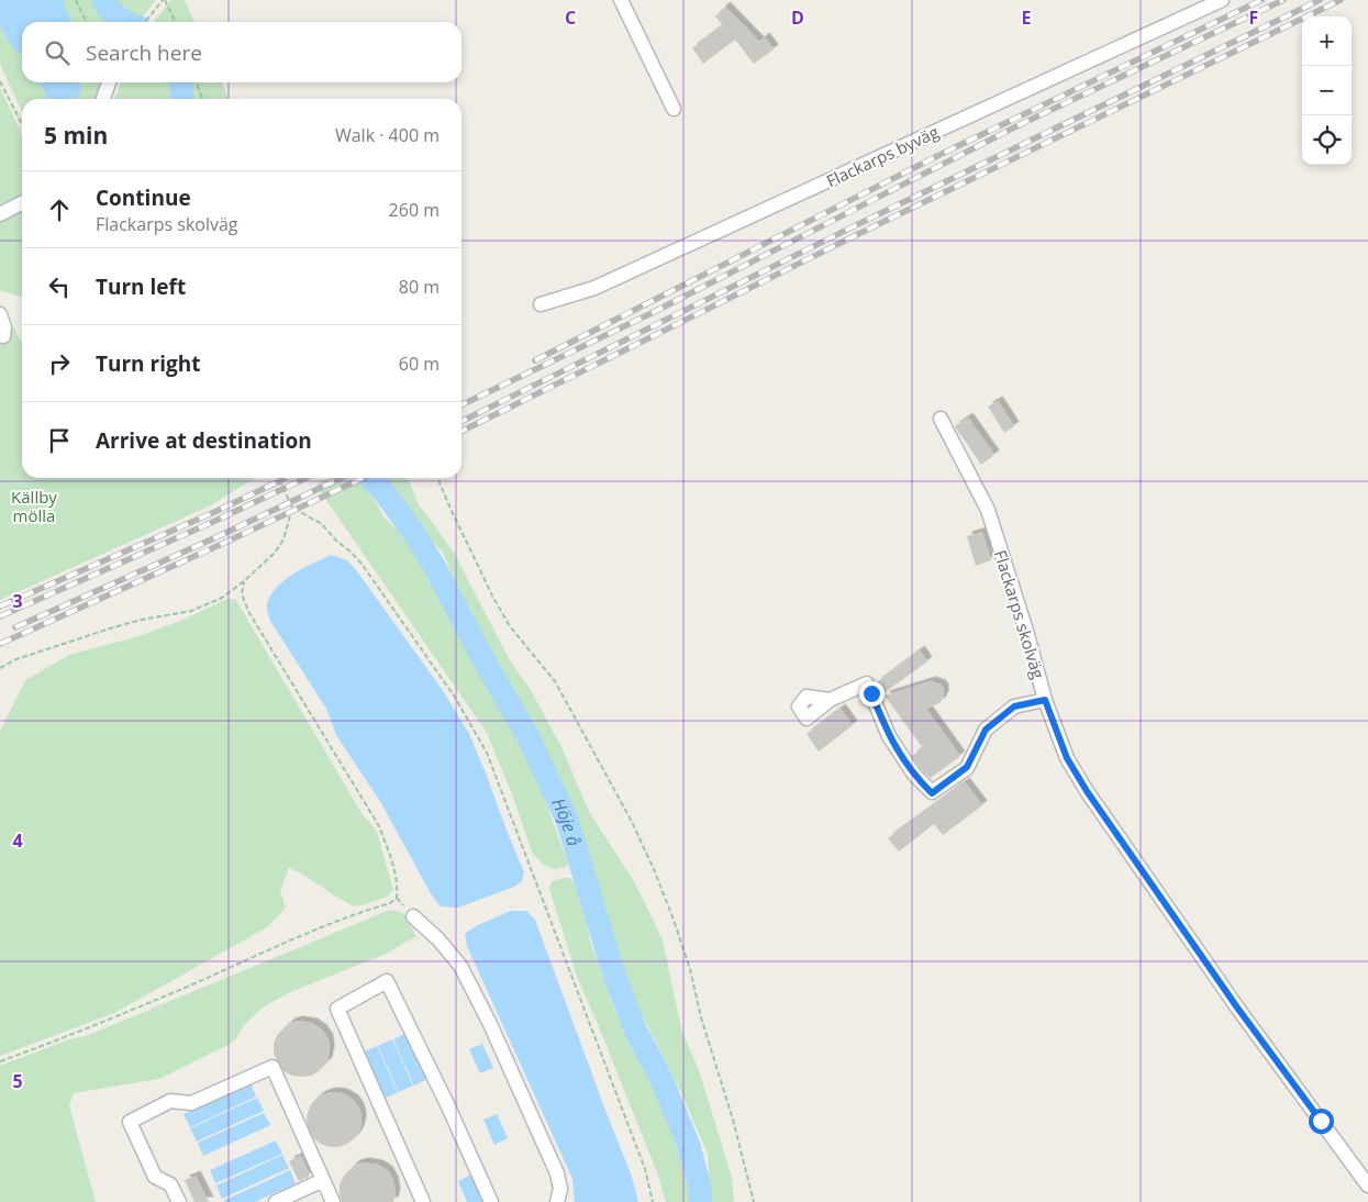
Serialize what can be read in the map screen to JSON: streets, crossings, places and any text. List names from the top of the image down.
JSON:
{
  "streets": {
    "street": ["Flackarps byväg", "Flackarps skolväg"]
  },
  "water": ["Höje å"],
  "parks": ["Källby mölla"],
  "page": {
    "map_buttons": ["+", "−"],
    "search": "Search here",
    "heading": ["5 min", "Walk · 400 m"],
    "list": [
      ["Continue", "Flackarps skolväg", "260 m"],
      ["Turn left", "80 m"],
      ["Turn right", "60 m"],
      "Arrive at destination"
    ]
  },
  "grid": {
    "columns": [
      "C",
      "D",
      "E",
      "F"
    ],
    "rows": ["3", "4", "5"]
  }
}
